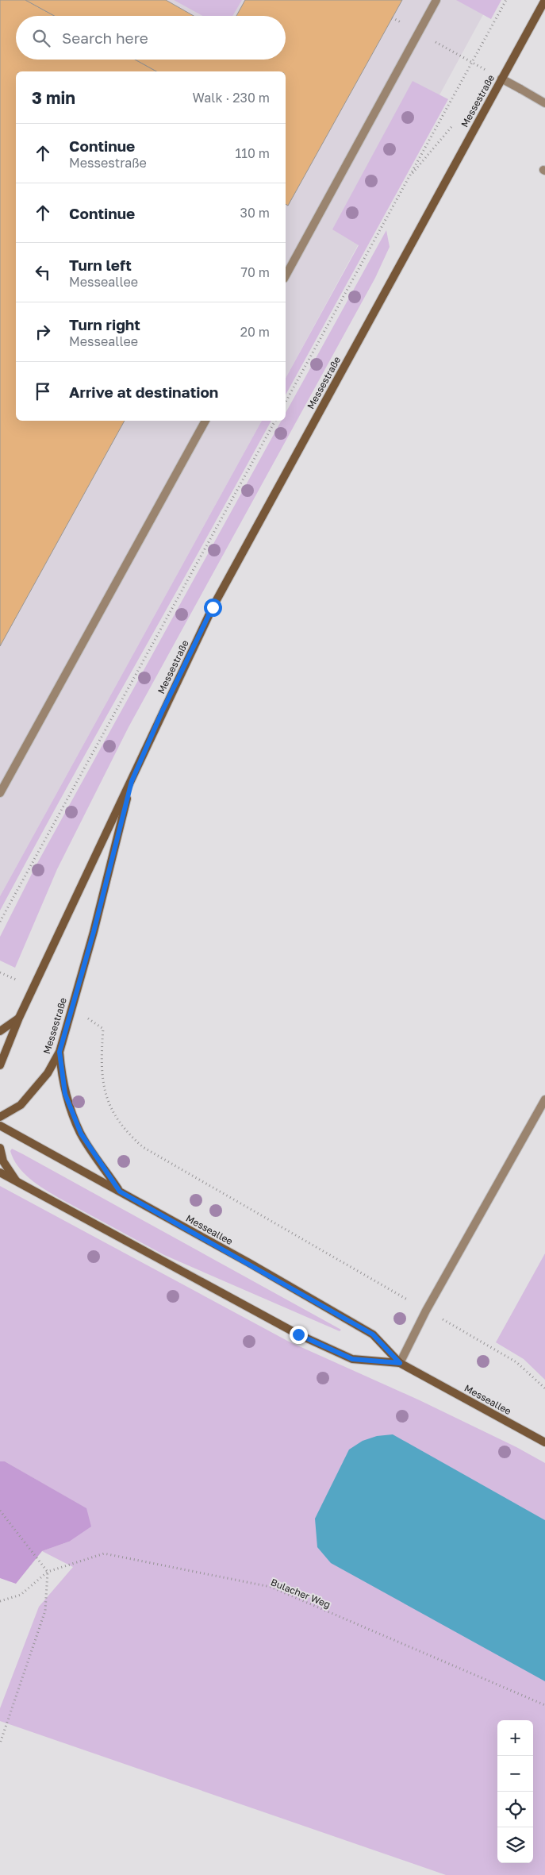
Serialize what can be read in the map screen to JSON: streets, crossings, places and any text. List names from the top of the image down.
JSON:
{
  "streets": {
    "street": ["Messestraße", "Messeallee"],
    "path": ["Bulacher Weg"]
  },
  "page": {
    "search": "Search here",
    "heading": ["3 min", "Walk · 230 m"],
    "list": [
      ["Continue", "Messestraße", "110 m"],
      ["Continue", "30 m"],
      ["Turn left", "Messeallee", "70 m"],
      ["Turn right", "Messeallee", "20 m"],
      "Arrive at destination"
    ],
    "map_buttons": ["+", "−"]
  }
}
